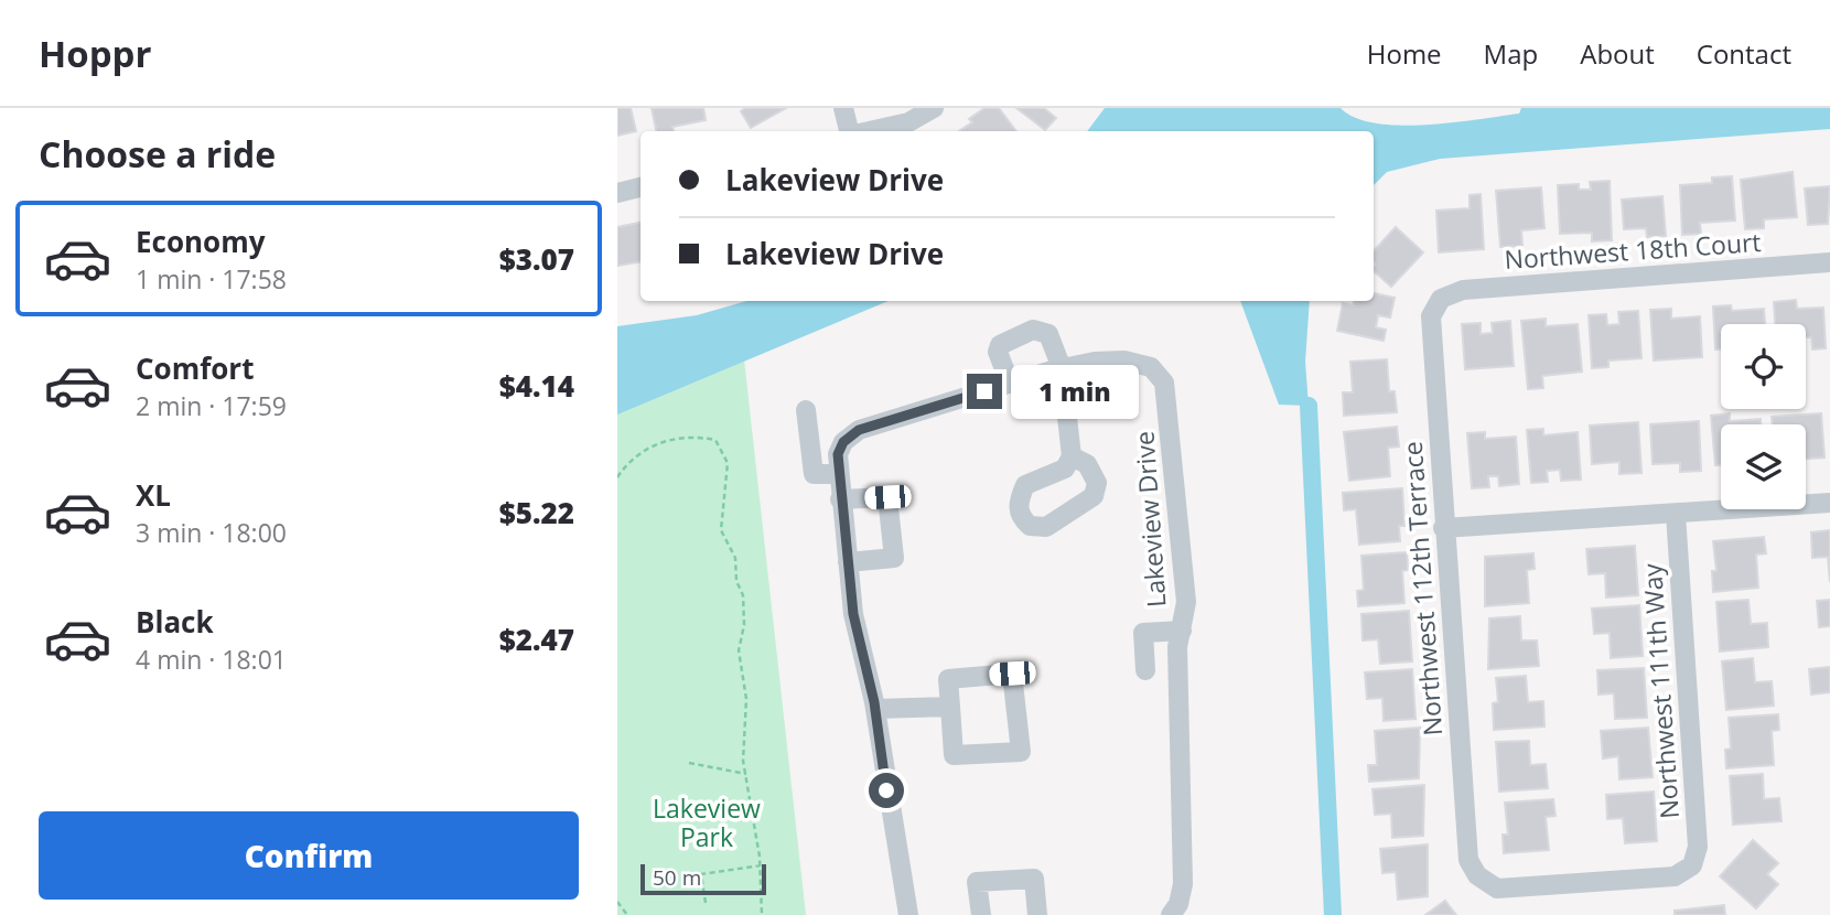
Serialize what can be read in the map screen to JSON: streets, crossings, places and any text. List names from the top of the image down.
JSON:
{
  "streets": {
    "street": [
      "Northwest 18th Court",
      "Lakeview Drive",
      "Northwest 112th Terrace",
      "Northwest 111th Way"
    ]
  },
  "crossings": [
    ["Northwest 18th Court", "Northwest 112th Terrace"],
    ["Northwest 112th Terrace", "Northwest 111th Way"]
  ],
  "parks": ["Lakeview Park"],
  "scale_bar": "50 m",
  "page": {
    "header": "Hoppr",
    "nav": [
      "Home",
      "Map",
      "About",
      "Contact"
    ],
    "heading": "Choose a ride",
    "banner": ["Lakeview Drive", "Lakeview Drive"],
    "list": [
      {
        "name": "Economy",
        "note": "1 min · 17:58",
        "value": "$3.07"
      },
      {
        "name": "Comfort",
        "note": "2 min · 17:59",
        "value": "$4.14"
      },
      {
        "name": "XL",
        "note": "3 min · 18:00",
        "value": "$5.22"
      },
      {
        "name": "Black",
        "note": "4 min · 18:01",
        "value": "$2.47"
      }
    ],
    "bubble": "1 min",
    "buttons": "Confirm",
    "scale": "50 m"
  }
}
